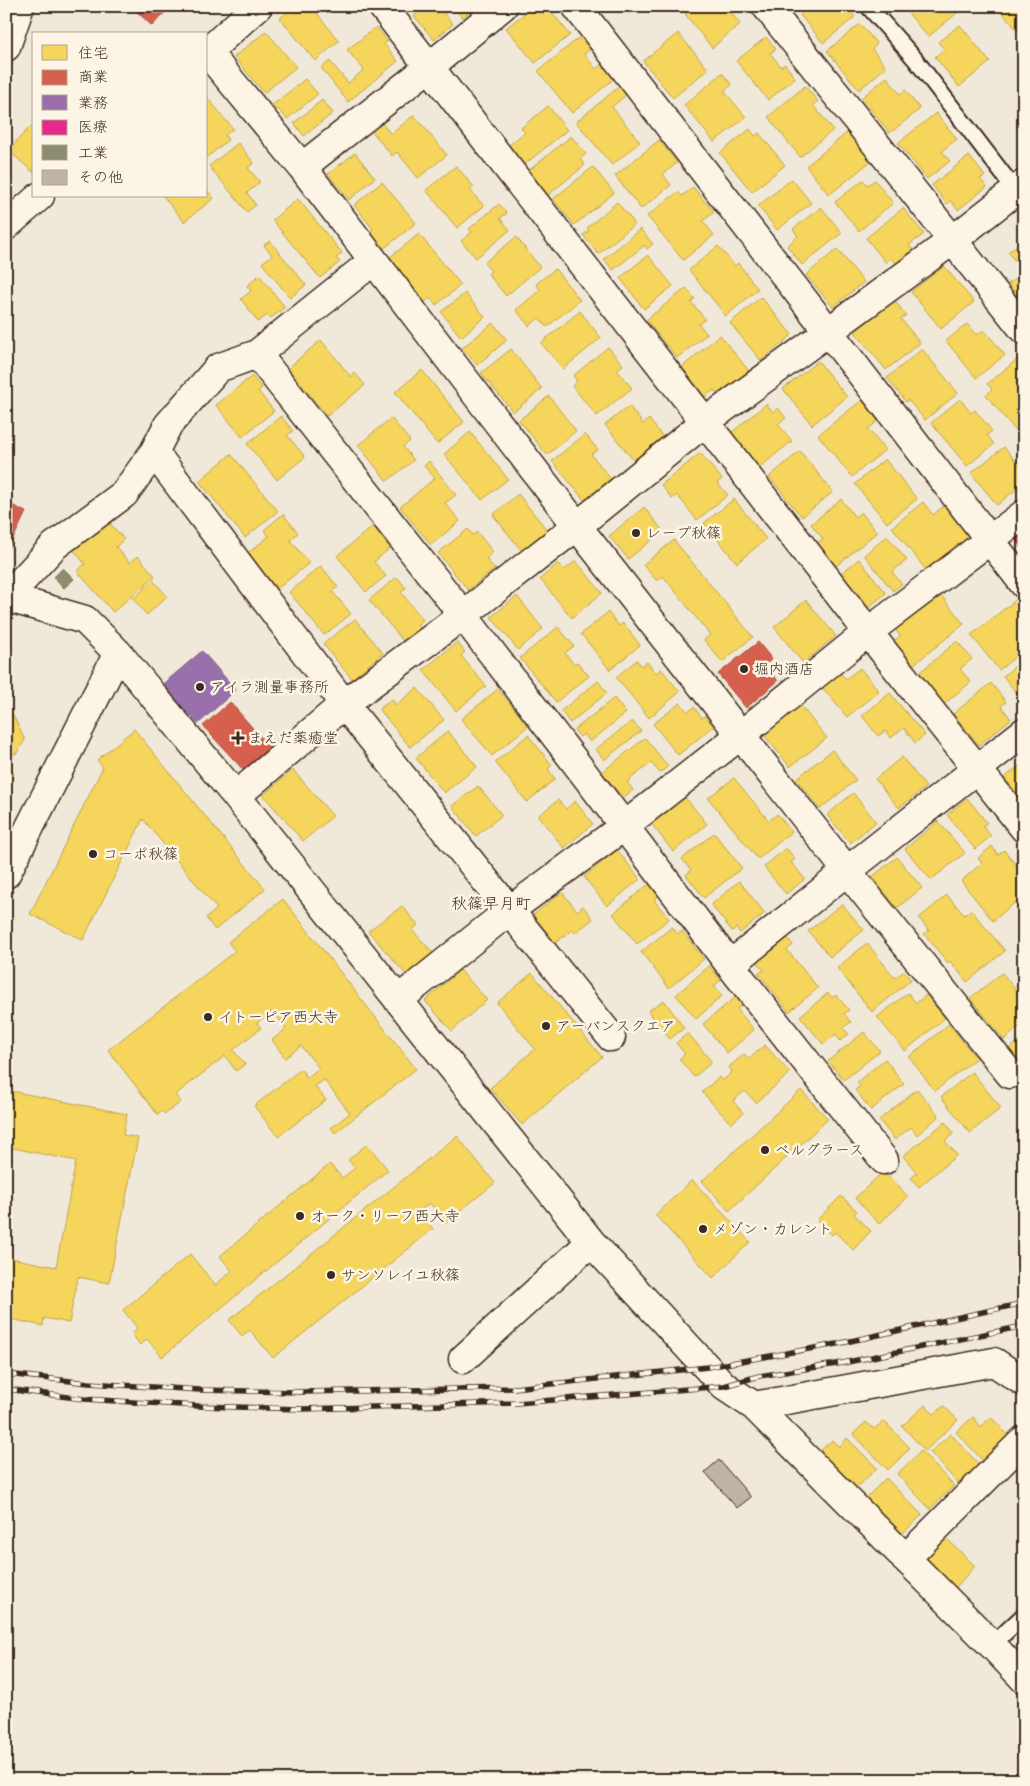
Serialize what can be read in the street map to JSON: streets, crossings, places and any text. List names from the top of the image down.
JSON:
{
  "districts": ["秋篠早月町"],
  "places": {
    "other": [
      "レープ秋篠",
      "堀内酒店",
      "アイラ測量事務所",
      "コーポ秋篠",
      "イトーピア西大寺",
      "アーバンスクエア",
      "ベルグラース",
      "オーク・リーフ西大寺",
      "メゾン・カレント",
      "サンソレイユ秋篠"
    ],
    "health": ["まえだ薬癒堂"]
  },
  "legend": [
    "住宅",
    "商業",
    "業務",
    "医療",
    "工業",
    "その他"
  ]
}
